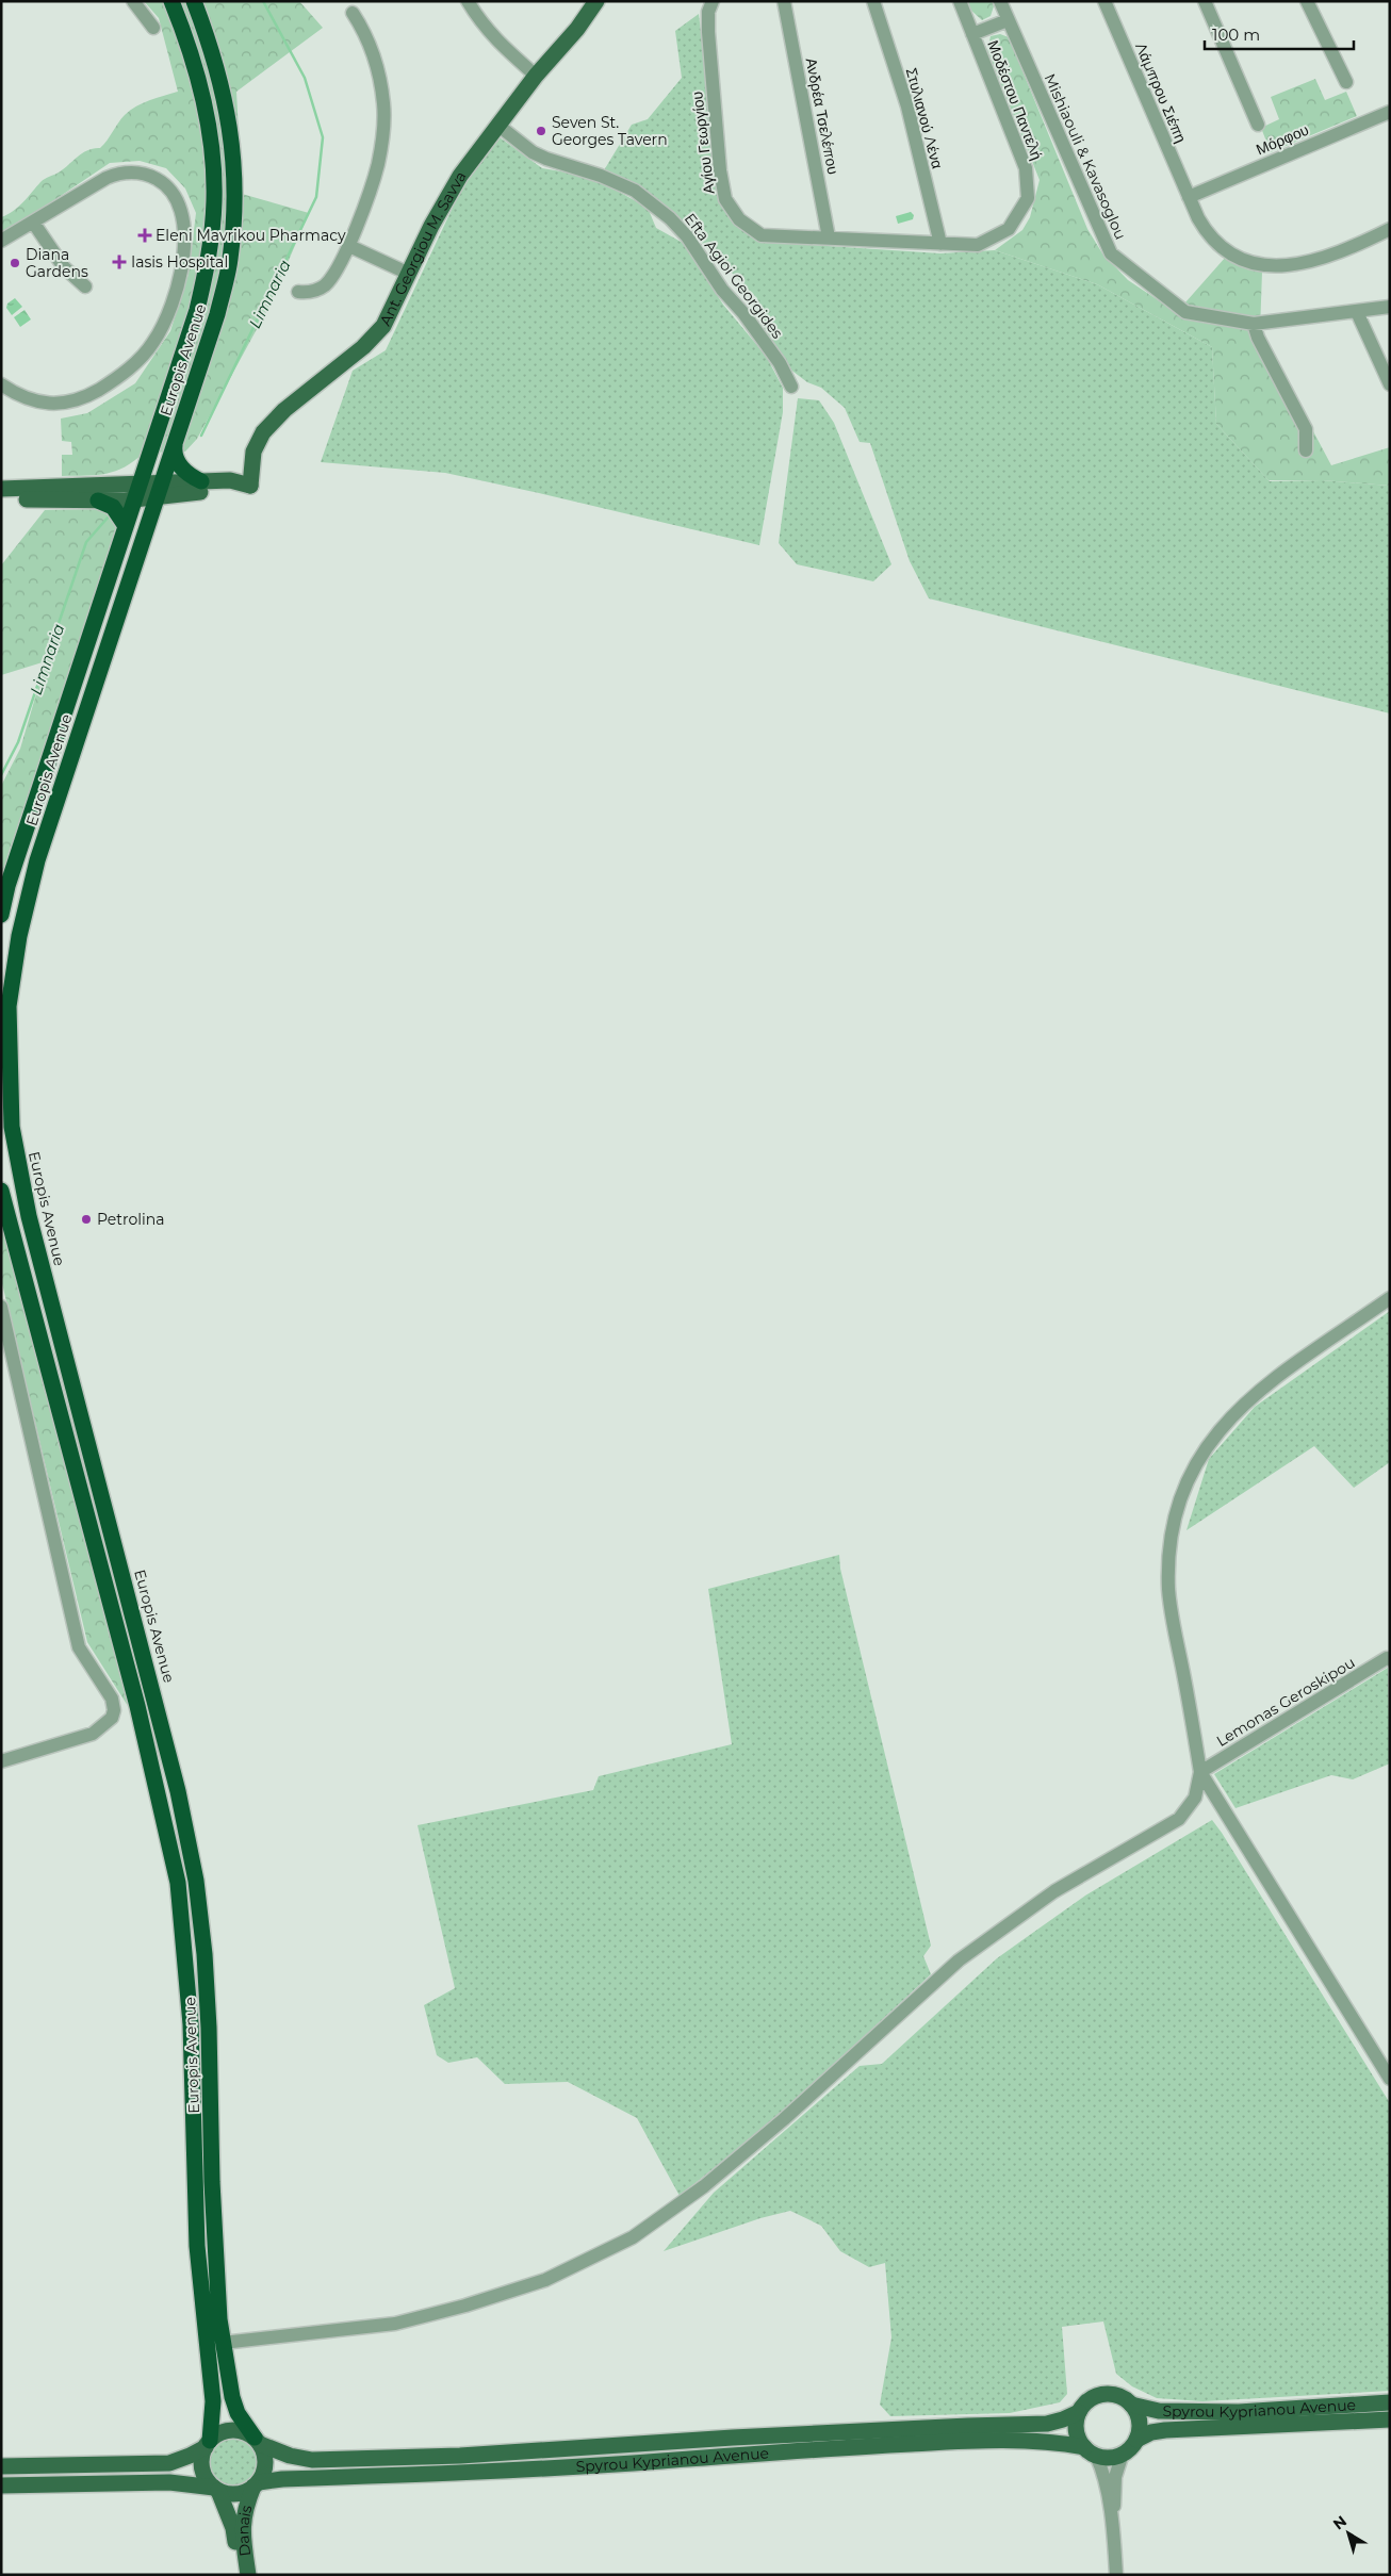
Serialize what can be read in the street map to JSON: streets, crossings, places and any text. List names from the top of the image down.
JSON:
{
  "streets": {
    "highway": ["Europis Avenue"],
    "main road": ["Ant. Georgiou M. Savva", "Spyrou Kyprianou Avenue", "Danais"],
    "street": [
      "Λάμπρου Σιέπη",
      "Μοδέστου Παντελή",
      "Ανδρέα Τσελέπου",
      "Στυλιανού Λένα",
      "Μόρφου",
      "Αγίου Γεωργίου",
      "Mishiaouli & Kavasoglou",
      "Efta Agioi Georgides",
      "Lemonas Geroskipou"
    ]
  },
  "crossings": [
    ["Λάμπρου Σιέπη", "Μόρφου"],
    ["Μοδέστου Παντελή", "Στυλιανού Λένα"],
    ["Μοδέστου Παντελή", "Αγίου Γεωργίου"],
    ["Μοδέστου Παντελή", "Mishiaouli & Kavasoglou"],
    ["Ανδρέα Τσελέπου", "Αγίου Γεωργίου"],
    ["Στυλιανού Λένα", "Αγίου Γεωργίου"],
    ["Ant. Georgiou M. Savva", "Efta Agioi Georgides"],
    ["Europis Avenue", "Spyrou Kyprianou Avenue"],
    ["Europis Avenue", "Danais"],
    ["Spyrou Kyprianou Avenue", "Danais"]
  ],
  "water": ["Limnaria"],
  "places": {
    "other": ["Seven St. Georges Tavern", "Diana Gardens", "Petrolina"],
    "health": ["Eleni Mavrikou Pharmacy", "Iasis Hospital"]
  },
  "scale_bar": "100 m",
  "north": "top left"
}
